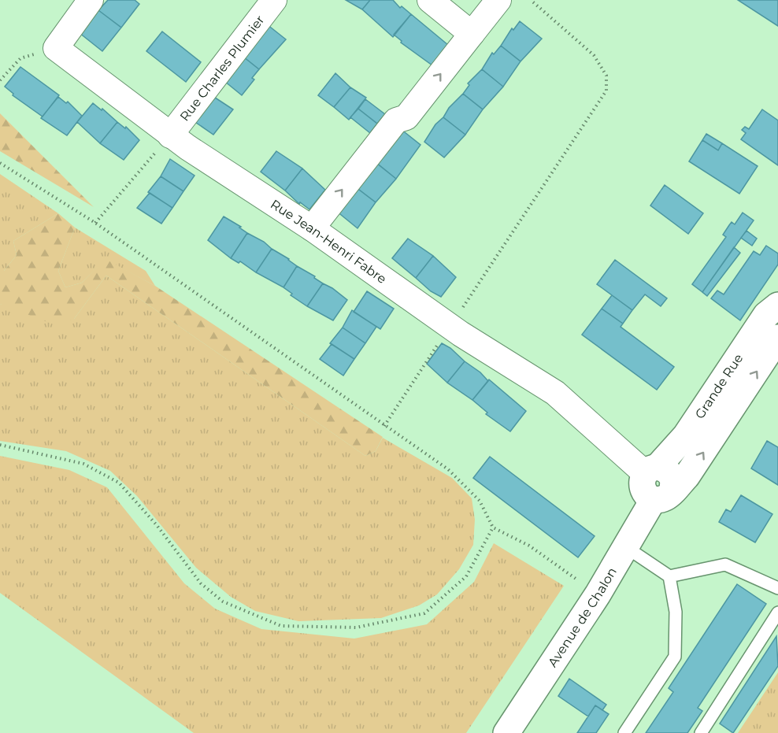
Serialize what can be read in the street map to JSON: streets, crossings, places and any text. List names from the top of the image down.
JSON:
{
  "streets": {
    "main road": ["Grande Rue", "Avenue de Chalon"],
    "street": ["Rue Charles Plumier", "Rue Jean-Henri Fabre"]
  },
  "crossings": [
    ["Rue Charles Plumier", "Rue Jean-Henri Fabre"],
    ["Rue Jean-Henri Fabre", "Grande Rue"],
    ["Grande Rue", "Avenue de Chalon"]
  ]
}
